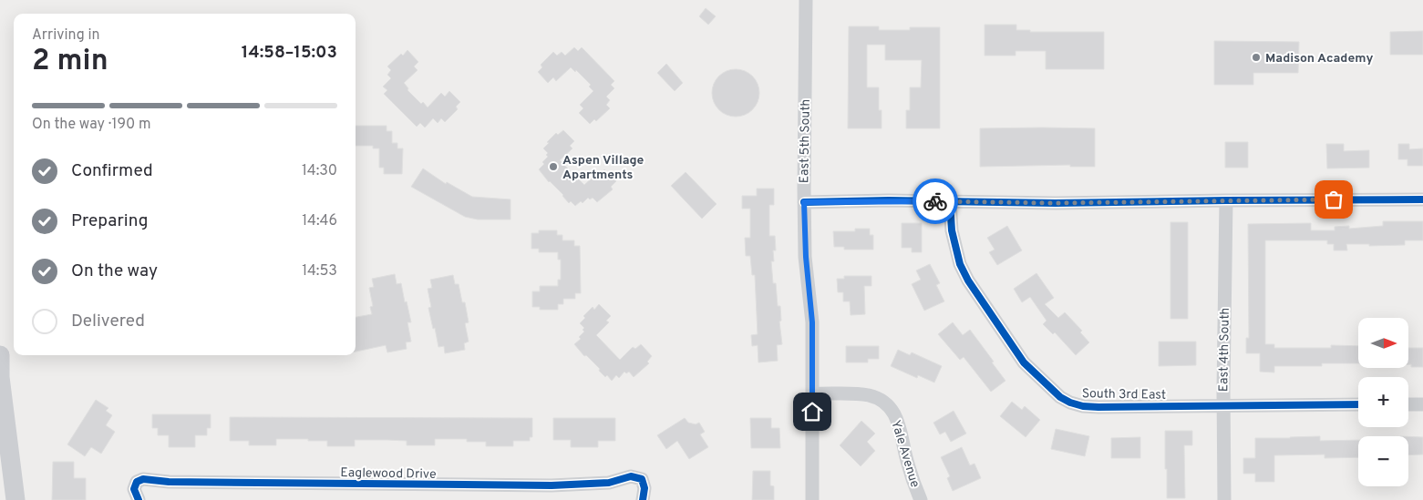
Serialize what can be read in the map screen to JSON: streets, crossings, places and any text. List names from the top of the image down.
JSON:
{
  "streets": {
    "street": [
      "East 5th South",
      "East 4th South",
      "South 3rd East",
      "Yale Avenue",
      "Eaglewood Drive"
    ]
  },
  "crossings": [
    ["East 5th South", "Yale Avenue"],
    ["East 4th South", "South 3rd East"]
  ],
  "places": ["Madison Academy", "Aspen Village Apartments"],
  "north": "right",
  "page": {
    "heading": ["2 min", "Arriving in", "14:58–15:03"],
    "bar": "On the way · 190 m",
    "list": [
      ["Confirmed", "14:30"],
      ["Preparing", "14:46"],
      ["On the way", "14:53"],
      "Delivered"
    ],
    "map_buttons": ["+", "−"]
  }
}
